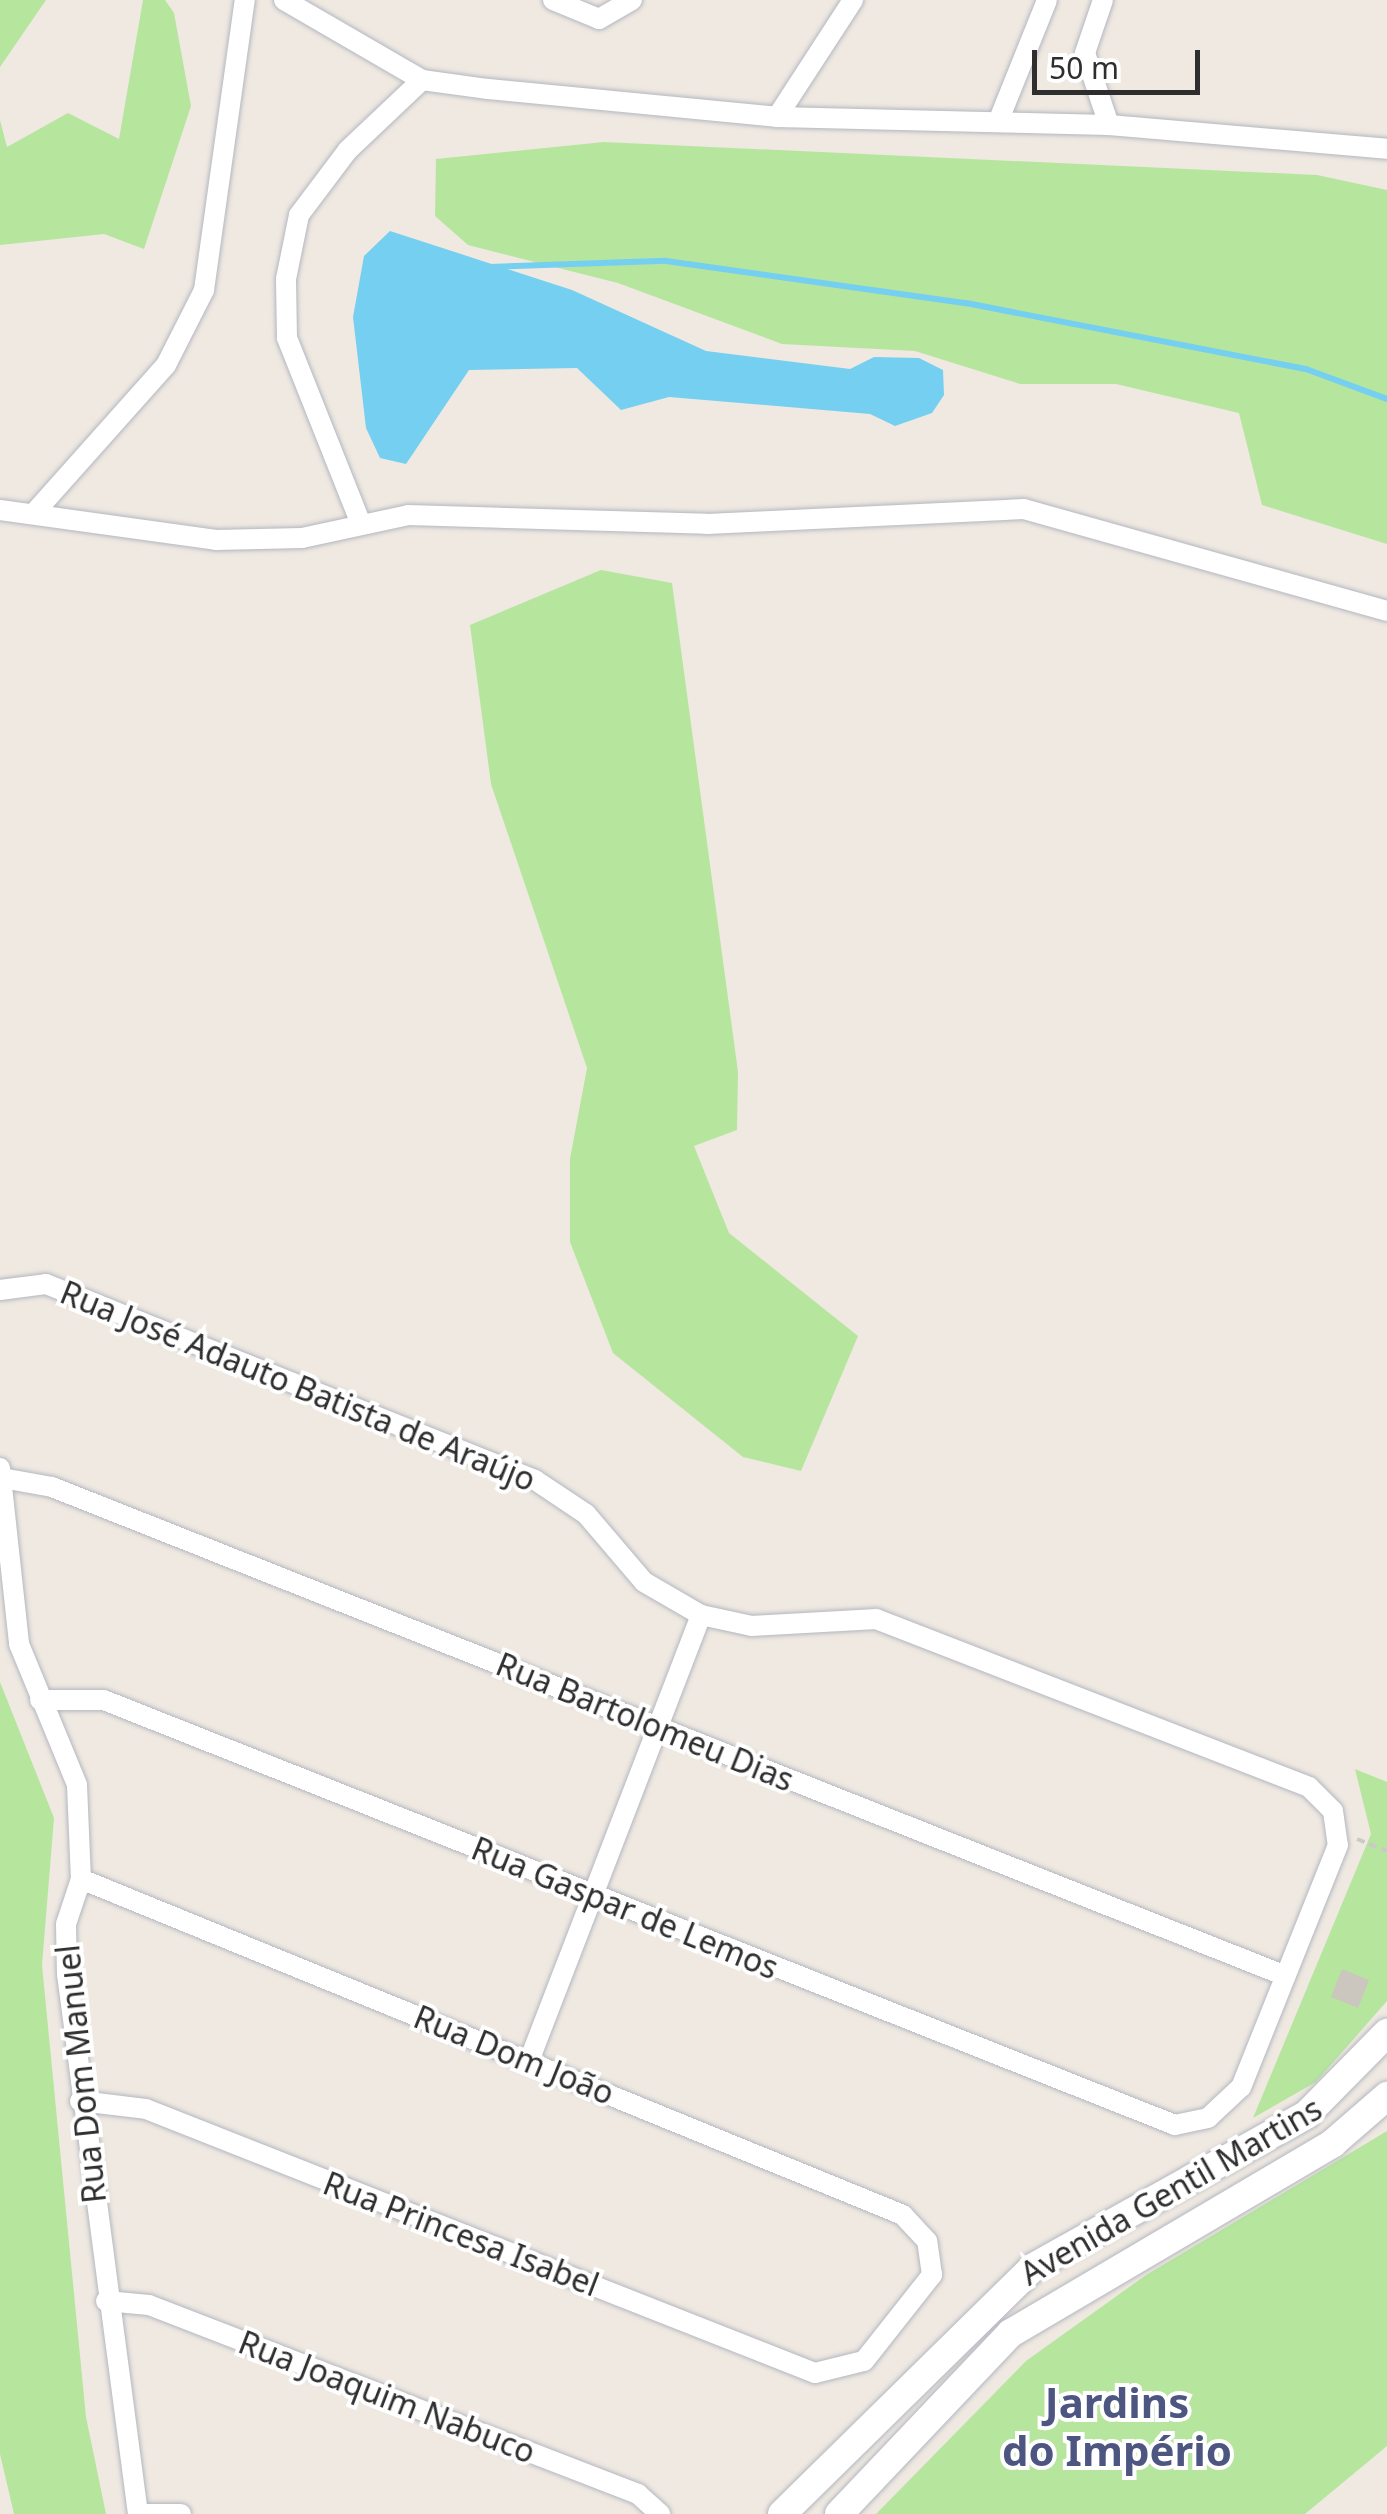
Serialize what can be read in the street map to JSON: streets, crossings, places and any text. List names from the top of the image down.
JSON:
{
  "streets": {
    "main road": ["Avenida Gentil Martins"],
    "street": [
      "Rua José Adauto Batista de Araújo",
      "Rua Bartolomeu Dias",
      "Rua Gaspar de Lemos",
      "Rua Dom João",
      "Rua Dom Manuel",
      "Rua Princesa Isabel",
      "Rua Joaquim Nabuco"
    ]
  },
  "crossings": [
    ["Rua Bartolomeu Dias", "Rua Gaspar de Lemos"],
    ["Rua Bartolomeu Dias", "Rua Dom Manuel"],
    ["Rua Gaspar de Lemos", "Rua Dom Manuel"],
    ["Rua Dom João", "Rua Dom Manuel"],
    ["Rua Dom João", "Rua Princesa Isabel"],
    ["Rua Dom Manuel", "Rua Princesa Isabel"],
    ["Rua Dom Manuel", "Rua Joaquim Nabuco"]
  ],
  "districts": ["Jardins do Império"],
  "scale_bar": "50 m"
}
